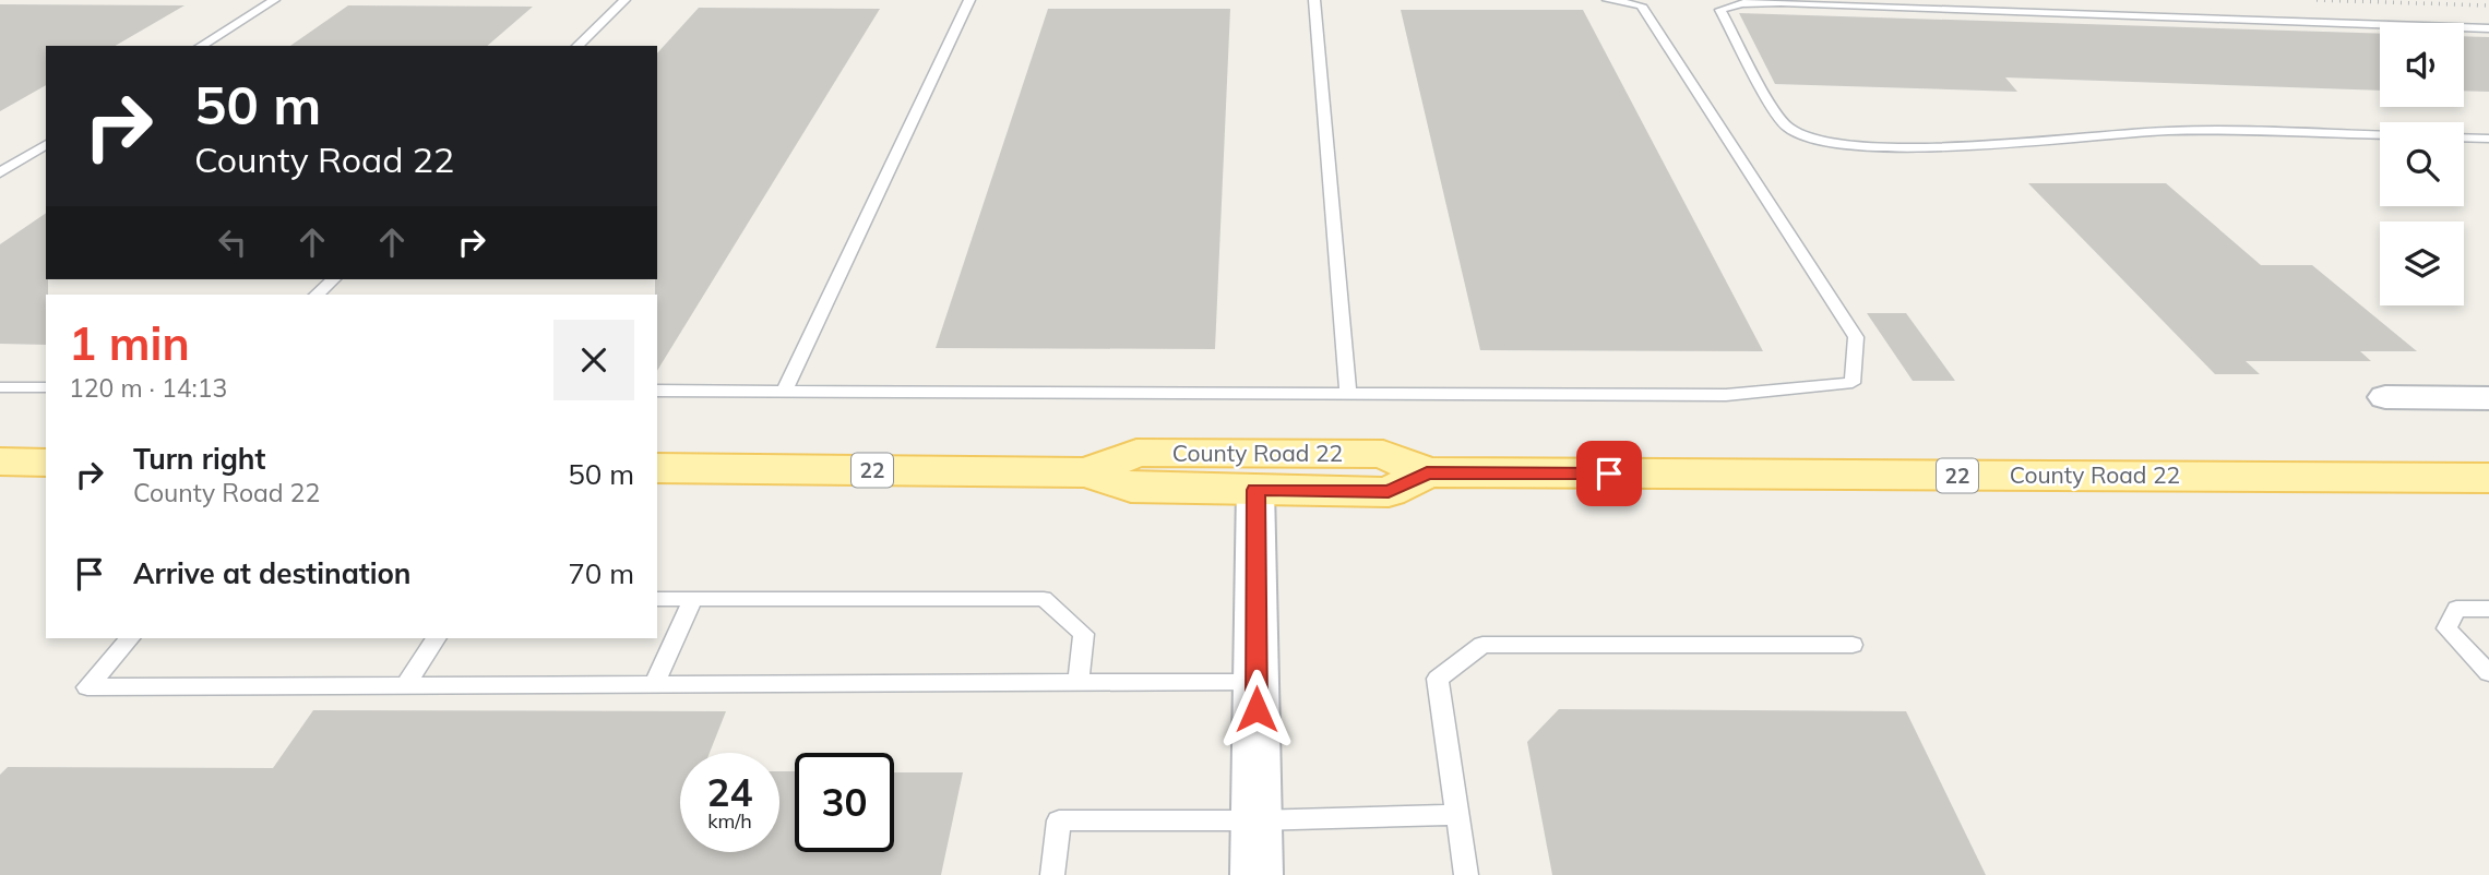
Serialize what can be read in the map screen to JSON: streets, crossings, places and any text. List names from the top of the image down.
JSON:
{
  "streets": {
    "main road": ["County Road 22", "22"]
  },
  "page": {
    "turn": ["50 m", "County Road 22"],
    "heading": ["1 min", "120 m · 14:13"],
    "list": [
      {
        "name": "Turn right",
        "note": "County Road 22",
        "value": "50 m"
      },
      {
        "name": "Arrive at destination",
        "value": "70 m"
      }
    ],
    "speed": "24 km/h",
    "limit": "30"
  }
}
